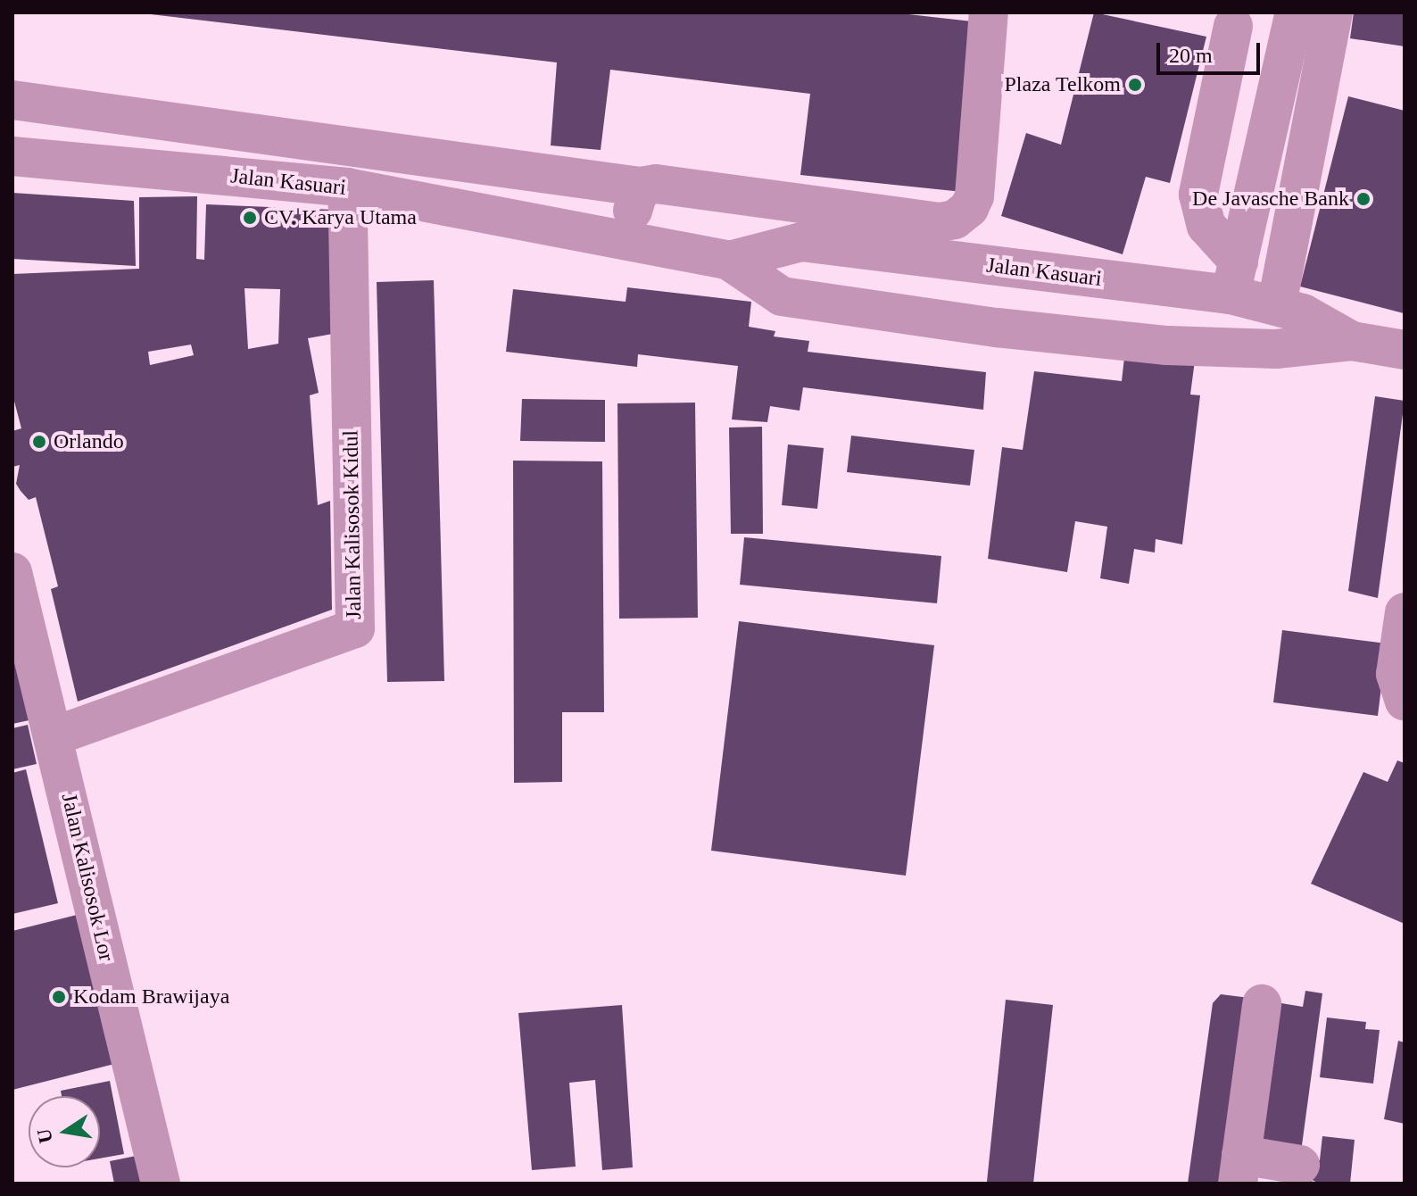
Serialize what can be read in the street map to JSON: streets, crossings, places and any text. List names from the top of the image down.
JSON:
{
  "streets": {
    "street": ["Jalan Kasuari", "Jalan Kalisosok Kidul", "Jalan Kalisosok Lor"]
  },
  "crossings": [
    ["Jalan Kasuari", "Jalan Kalisosok Kidul"],
    ["Jalan Kalisosok Kidul", "Jalan Kalisosok Lor"]
  ],
  "places": [
    "Plaza Telkom",
    "De Javasche Bank",
    "CV. Karya Utama",
    "Orlando",
    "Kodam Brawijaya"
  ],
  "scale_bar": "20 m",
  "north": "left"
}
